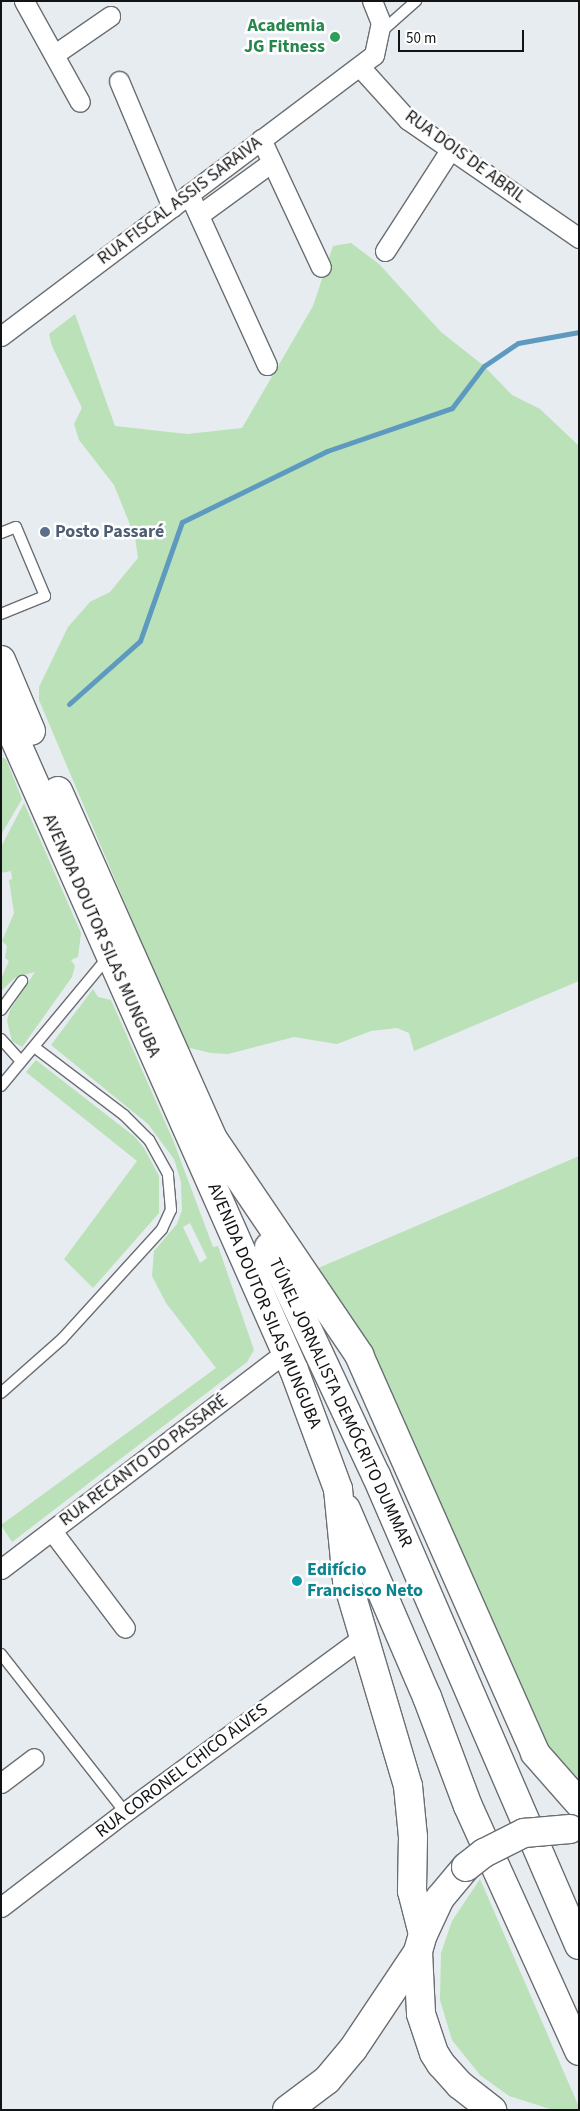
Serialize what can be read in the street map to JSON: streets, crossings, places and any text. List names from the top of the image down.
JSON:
{
  "streets": {
    "main road": ["AVENIDA DOUTOR SILAS MUNGUBA", "TÚNEL JORNALISTA DEMÓCRITO DUMMAR"],
    "street": [
      "RUA DOIS DE ABRIL",
      "RUA FISCAL ASSIS SARAIVA",
      "RUA RECANTO DO PASSARÉ",
      "RUA CORONEL CHICO ALVES"
    ]
  },
  "crossings": [
    ["RUA DOIS DE ABRIL", "RUA FISCAL ASSIS SARAIVA"],
    ["AVENIDA DOUTOR SILAS MUNGUBA", "TÚNEL JORNALISTA DEMÓCRITO DUMMAR"],
    ["AVENIDA DOUTOR SILAS MUNGUBA", "RUA RECANTO DO PASSARÉ"],
    ["AVENIDA DOUTOR SILAS MUNGUBA", "RUA CORONEL CHICO ALVES"]
  ],
  "places": ["Academia JG Fitness", "Posto Passaré", "Edifício Francisco Neto"],
  "scale_bar": "50 m"
}
